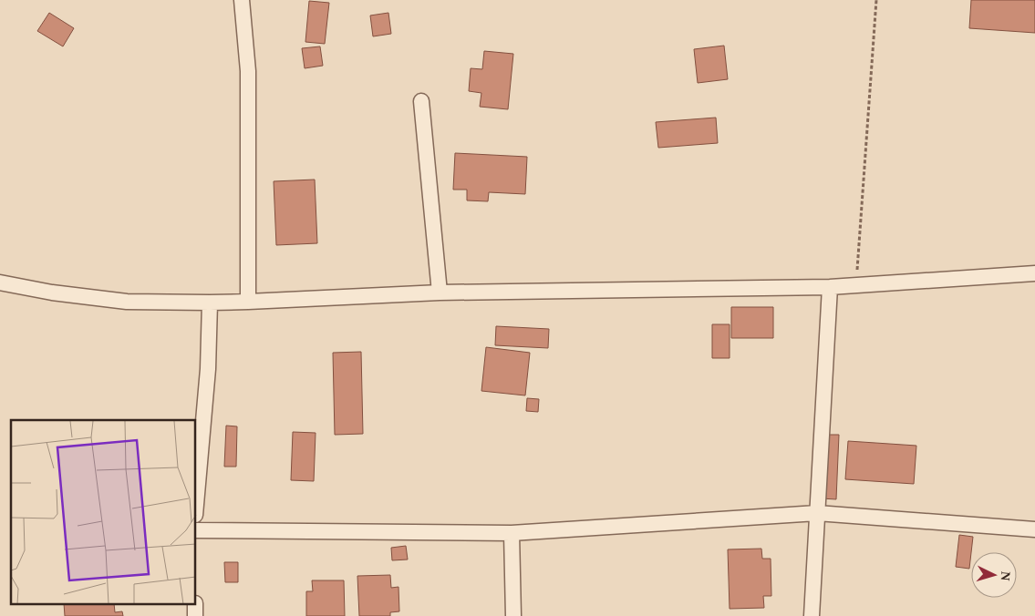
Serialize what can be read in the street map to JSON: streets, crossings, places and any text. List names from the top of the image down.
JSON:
{
  "north": "right"
}
